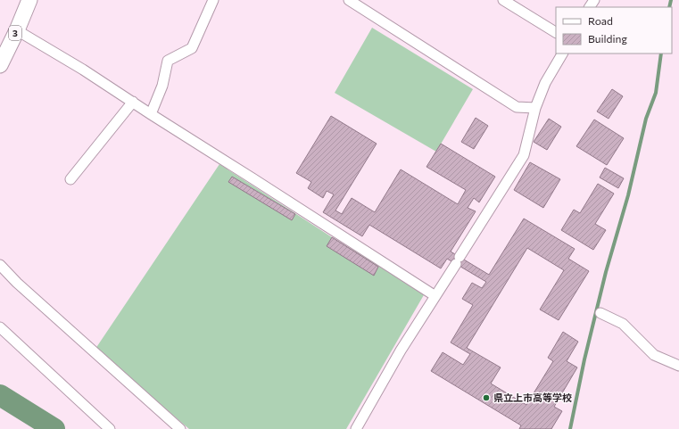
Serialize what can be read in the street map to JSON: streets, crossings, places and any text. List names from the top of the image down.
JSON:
{
  "streets": {
    "main road": ["3"]
  },
  "places": ["県立上市高等学校"],
  "legend": ["Road", "Building"]
}
